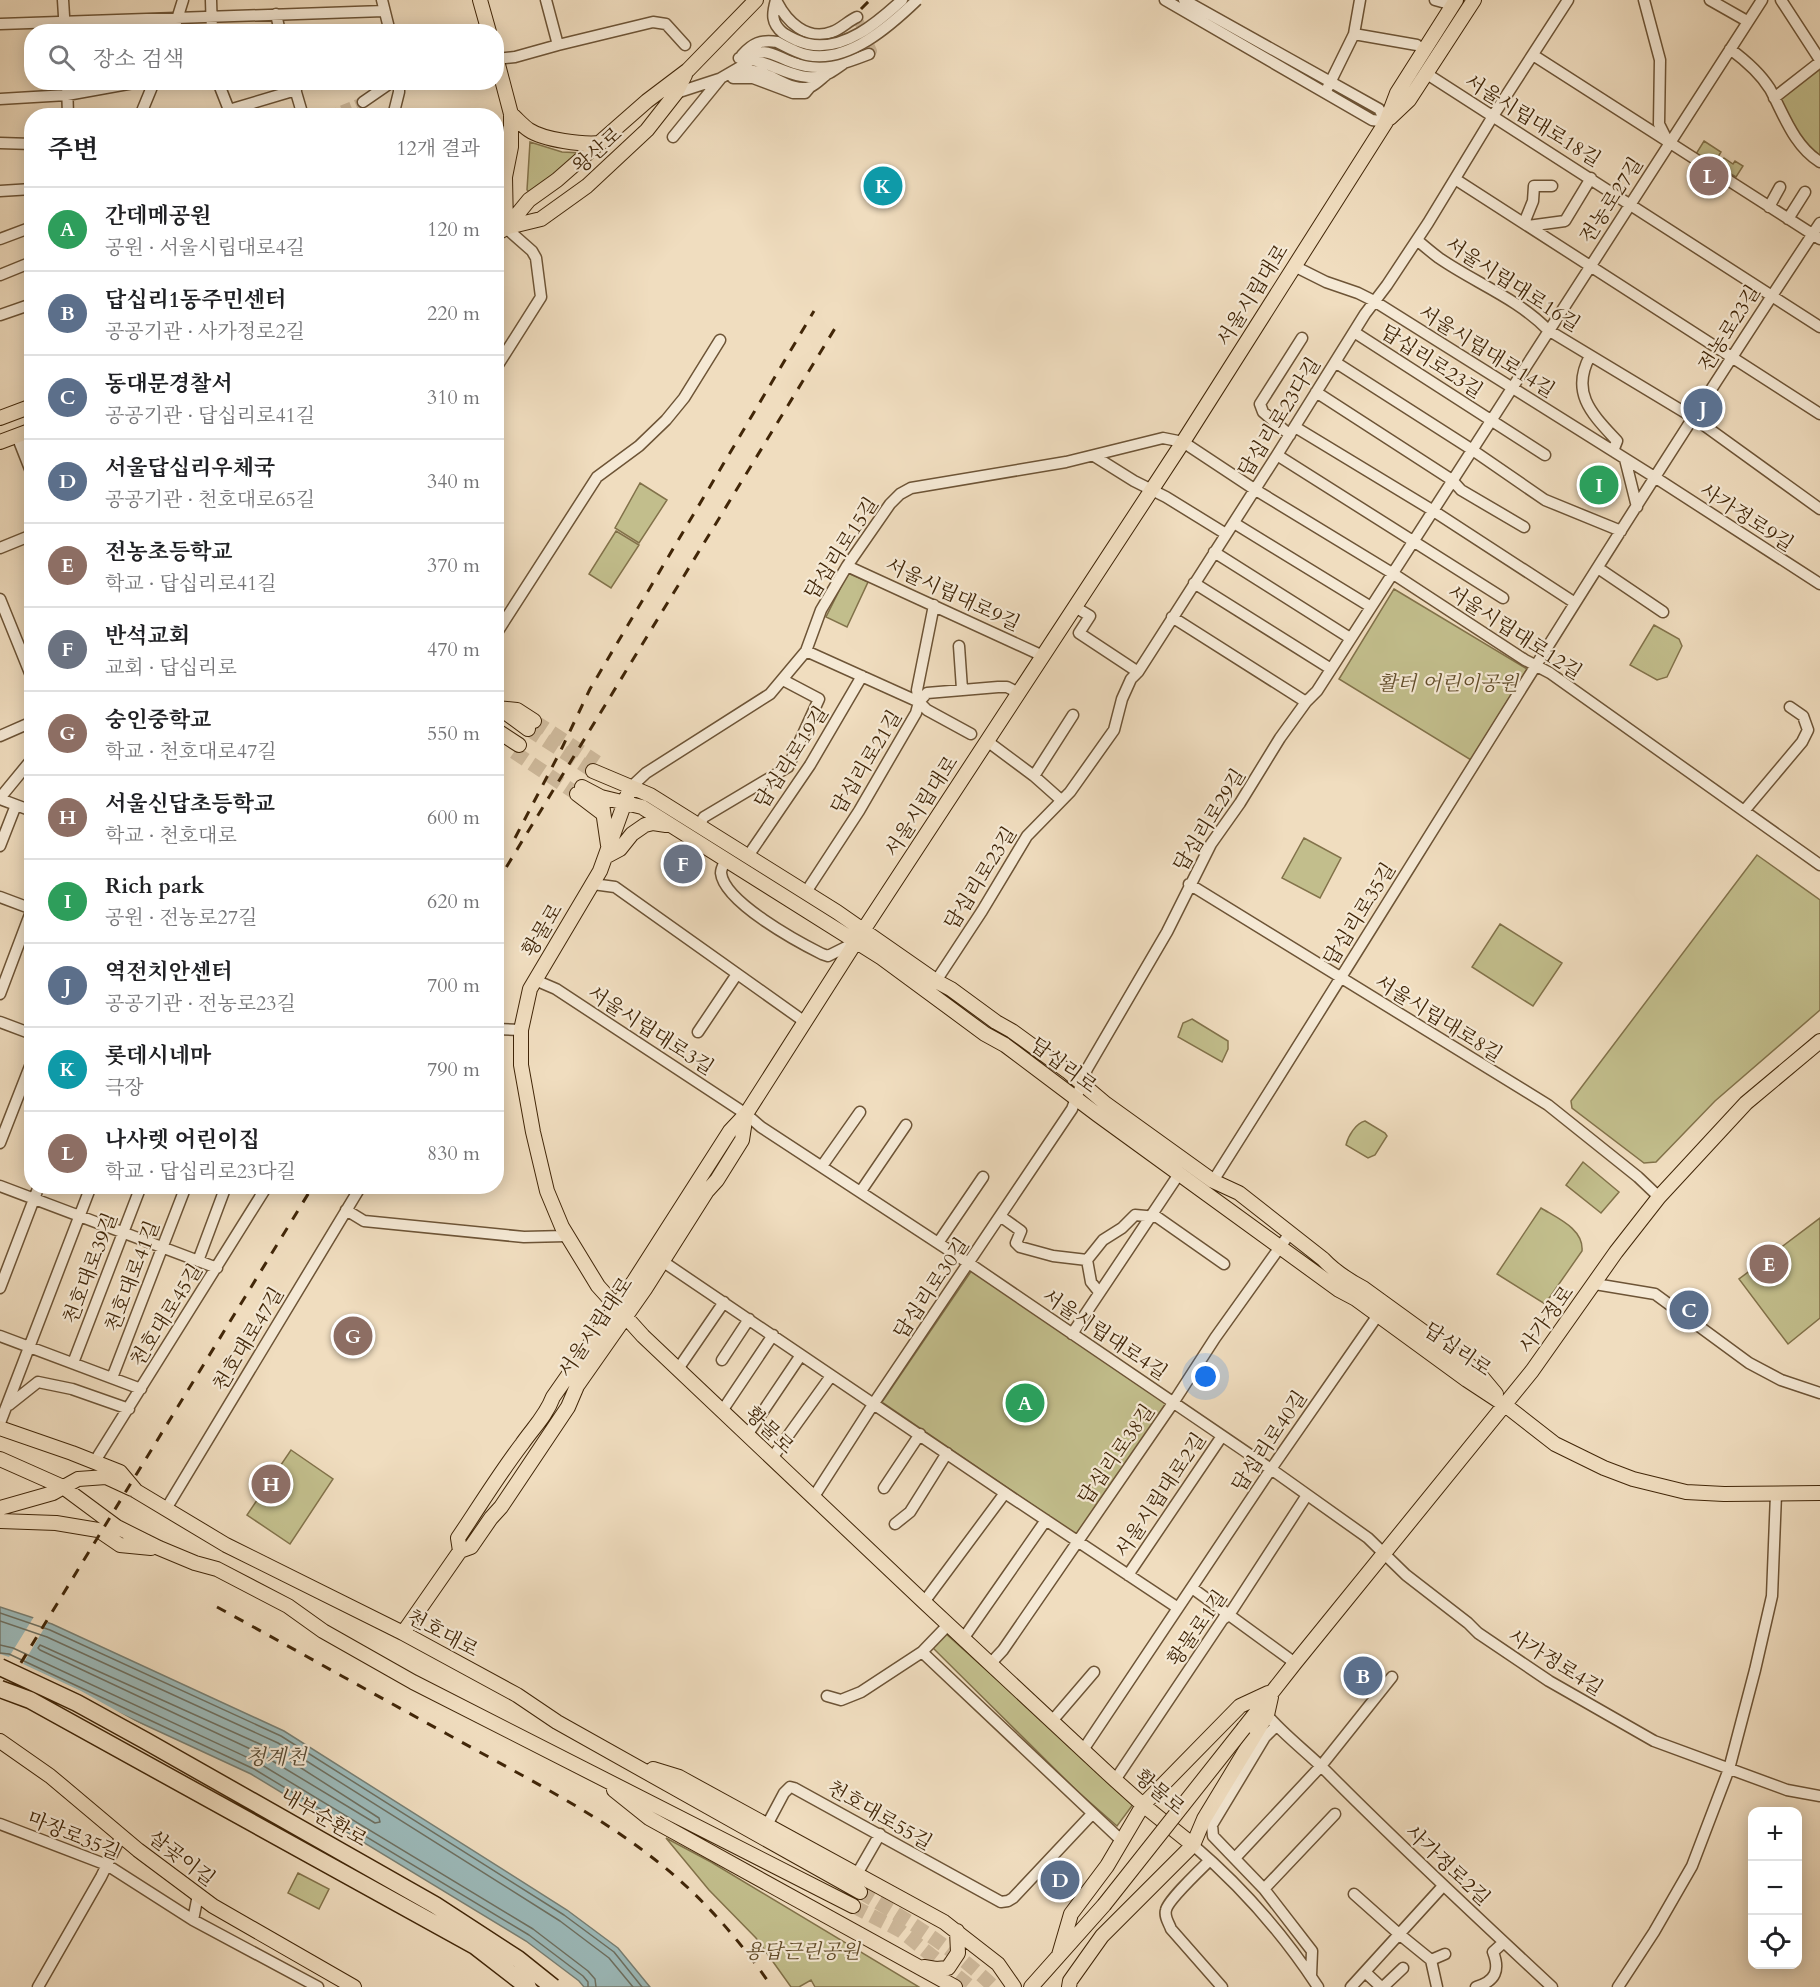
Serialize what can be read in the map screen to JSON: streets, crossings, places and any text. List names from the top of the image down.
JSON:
{
  "streets": {
    "highway": ["내부순환로"],
    "main road": [
      "왕산로",
      "서울시립대로",
      "황물로",
      "답십리로",
      "사가정로",
      "천호대로",
      "살곶이길"
    ],
    "street": [
      "서울시립대로18길",
      "전농로27길",
      "서울시립대로16길",
      "전농로23길",
      "서울시립대로14길",
      "답십리로23길",
      "답십리로23다길",
      "사가정로9길",
      "답십리로15길",
      "서울시립대로9길",
      "서울시립대로12길",
      "답십리로19길",
      "답십리로21길",
      "답십리로29길",
      "답십리로35길",
      "서울시립대로8길",
      "서울시립대로3길",
      "천호대로39길",
      "천호대로41길",
      "답십리로30길",
      "천호대로45길",
      "서울시립대로4길",
      "천호대로47길",
      "답십리로40길",
      "답십리로38길",
      "서울시립대로2길",
      "황물로1길",
      "사가정로4길",
      "천호대로55길",
      "마장로35길",
      "사가정로2길"
    ]
  },
  "crossings": [
    ["서울시립대로18길", "전농로27길"],
    ["서울시립대로18길", "서울시립대로"],
    ["서울시립대로18길", "전농로23길"],
    ["서울시립대로18길", "답십리로23다길"],
    ["전농로27길", "서울시립대로16길"],
    ["전농로27길", "서울시립대로14길"],
    ["전농로27길", "답십리로23길"],
    ["전농로27길", "서울시립대로12길"],
    ["전농로27길", "답십리로29길"],
    ["서울시립대로16길", "전농로23길"],
    ["서울시립대로16길", "서울시립대로14길"],
    ["서울시립대로16길", "답십리로23다길"],
    ["서울시립대로", "서울시립대로14길"],
    ["서울시립대로", "답십리로15길"],
    ["서울시립대로", "서울시립대로9길"],
    ["서울시립대로", "서울시립대로12길"],
    ["서울시립대로", "황물로"],
    ["서울시립대로", "서울시립대로3길"],
    ["서울시립대로", "답십리로"],
    ["서울시립대로", "서울시립대로4길"],
    ["서울시립대로", "서울시립대로2길"],
    ["서울시립대로", "천호대로"],
    ["전농로23길", "서울시립대로14길"],
    ["전농로23길", "사가정로9길"],
    ["전농로23길", "서울시립대로12길"],
    ["전농로23길", "답십리로35길"],
    ["서울시립대로14길", "답십리로23다길"],
    ["서울시립대로14길", "사가정로9길"],
    ["답십리로23길", "답십리로23다길"],
    ["답십리로23길", "답십리로"],
    ["답십리로23다길", "서울시립대로12길"],
    ["답십리로15길", "서울시립대로9길"],
    ["답십리로15길", "서울시립대로12길"],
    ["답십리로15길", "황물로"],
    ["답십리로15길", "답십리로"],
    ["서울시립대로9길", "답십리로21길"],
    ["서울시립대로12길", "답십리로29길"],
    ["서울시립대로12길", "답십리로35길"],
    ["답십리로19길", "답십리로"],
    ["답십리로21길", "답십리로"],
    ["답십리로29길", "서울시립대로8길"],
    ["답십리로29길", "답십리로"],
    ["답십리로29길", "답십리로30길"],
    ["답십리로35길", "서울시립대로8길"],
    ["답십리로35길", "답십리로"],
    ["황물로", "서울시립대로3길"],
    ["황물로", "답십리로"],
    ["황물로", "답십리로30길"],
    ["황물로", "답십리로40길"],
    ["황물로", "답십리로38길"],
    ["황물로", "황물로1길"],
    ["서울시립대로8길", "사가정로"],
    ["서울시립대로3길", "서울시립대로4길"],
    ["답십리로", "답십리로30길"],
    ["답십리로", "사가정로"],
    ["답십리로", "답십리로40길"],
    ["답십리로", "답십리로38길"],
    ["답십리로30길", "서울시립대로4길"],
    ["답십리로30길", "서울시립대로2길"],
    ["천호대로45길", "천호대로"],
    ["사가정로", "서울시립대로4길"],
    ["사가정로", "사가정로4길"],
    ["서울시립대로4길", "답십리로40길"],
    ["서울시립대로4길", "답십리로38길"],
    ["서울시립대로4길", "서울시립대로2길"],
    ["서울시립대로4길", "황물로1길"],
    ["서울시립대로4길", "사가정로4길"],
    ["천호대로47길", "천호대로"],
    ["답십리로40길", "서울시립대로2길"],
    ["답십리로38길", "서울시립대로2길"]
  ],
  "water": ["청계천"],
  "parks": ["활터 어린이공원", "용답근린공원"],
  "page": {
    "search": "장소 검색",
    "heading": ["주변", "12개 결과"],
    "pins": [
      "L",
      "K",
      "J",
      "I",
      "F",
      "E",
      "C",
      "G",
      "A",
      "H",
      "B",
      "D"
    ],
    "list": [
      {
        "mark": "A",
        "name": "간데메공원",
        "note": "공원 · 서울시립대로4길",
        "value": "120 m"
      },
      {
        "mark": "B",
        "name": "답십리1동주민센터",
        "note": "공공기관 · 사가정로2길",
        "value": "220 m"
      },
      {
        "mark": "C",
        "name": "동대문경찰서",
        "note": "공공기관 · 답십리로41길",
        "value": "310 m"
      },
      {
        "mark": "D",
        "name": "서울답십리우체국",
        "note": "공공기관 · 천호대로65길",
        "value": "340 m"
      },
      {
        "mark": "E",
        "name": "전농초등학교",
        "note": "학교 · 답십리로41길",
        "value": "370 m"
      },
      {
        "mark": "F",
        "name": "반석교회",
        "note": "교회 · 답십리로",
        "value": "470 m"
      },
      {
        "mark": "G",
        "name": "숭인중학교",
        "note": "학교 · 천호대로47길",
        "value": "550 m"
      },
      {
        "mark": "H",
        "name": "서울신답초등학교",
        "note": "학교 · 천호대로",
        "value": "600 m"
      },
      {
        "mark": "I",
        "name": "Rich park",
        "note": "공원 · 전농로27길",
        "value": "620 m"
      },
      {
        "mark": "J",
        "name": "역전치안센터",
        "note": "공공기관 · 전농로23길",
        "value": "700 m"
      },
      {
        "mark": "K",
        "name": "롯데시네마",
        "note": "극장",
        "value": "790 m"
      },
      {
        "mark": "L",
        "name": "나사렛 어린이집",
        "note": "학교 · 답십리로23다길",
        "value": "830 m"
      }
    ],
    "map_buttons": ["+", "−"]
  }
}
